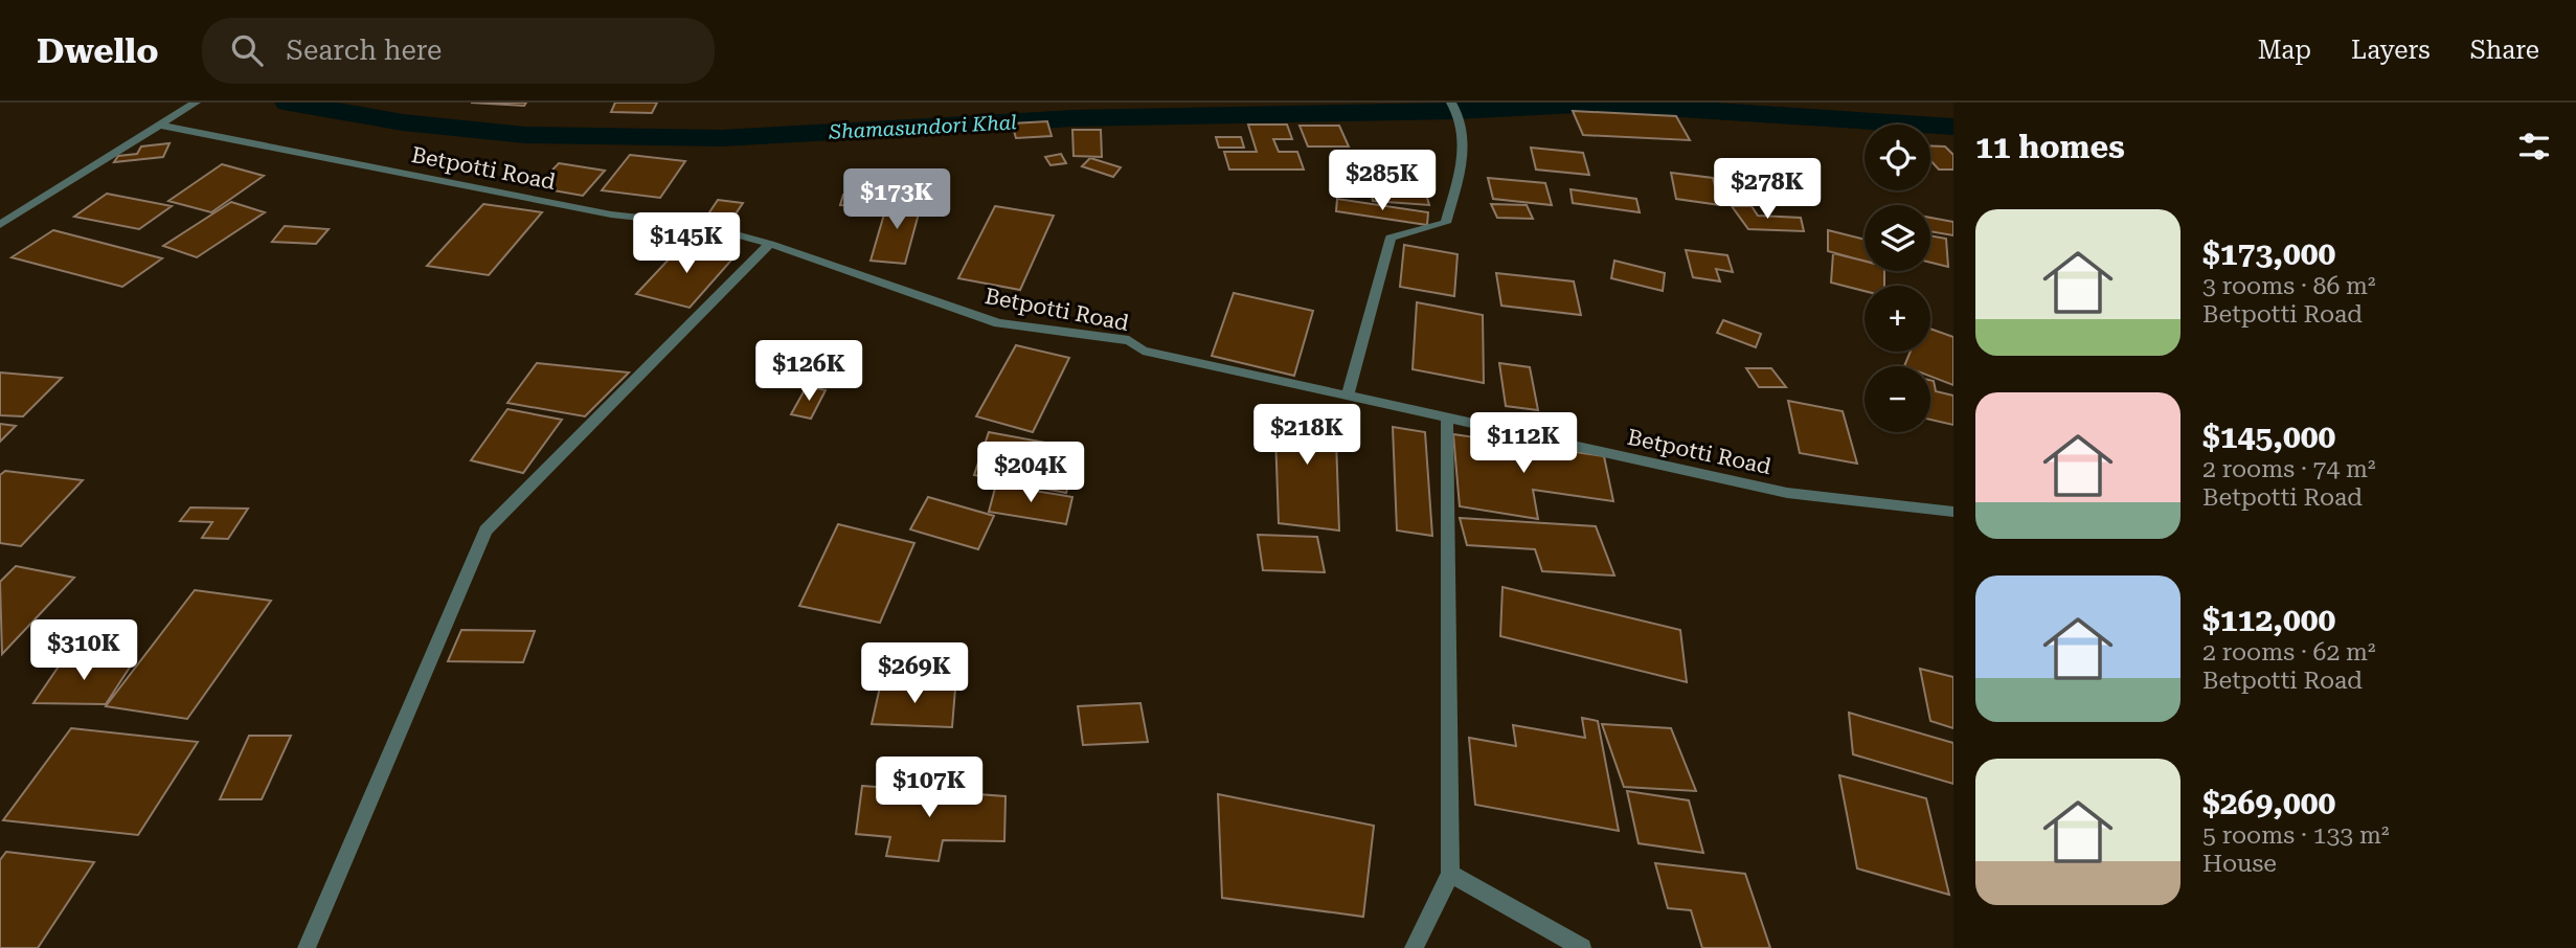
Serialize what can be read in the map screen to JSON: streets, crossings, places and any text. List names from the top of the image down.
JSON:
{
  "streets": {
    "street": ["Betpotti Road"]
  },
  "water": ["Shamasundori Khal"],
  "page": {
    "header": "Dwello",
    "search": "Search here",
    "nav": ["Map", "Layers", "Share"],
    "heading": "11 homes",
    "map_buttons": ["+", "−"],
    "price": [
      "$285K",
      "$278K",
      "$173K",
      "$145K",
      "$126K",
      "$218K",
      "$112K",
      "$204K",
      "$310K",
      "$269K",
      "$107K"
    ],
    "list": [
      {
        "name": "$173,000",
        "note": "3 rooms · 86 m² · Betpotti Road"
      },
      {
        "name": "$145,000",
        "note": "2 rooms · 74 m² · Betpotti Road"
      },
      {
        "name": "$112,000",
        "note": "2 rooms · 62 m² · Betpotti Road"
      },
      {
        "name": "$269,000",
        "note": "5 rooms · 133 m² · House"
      }
    ]
  }
}
